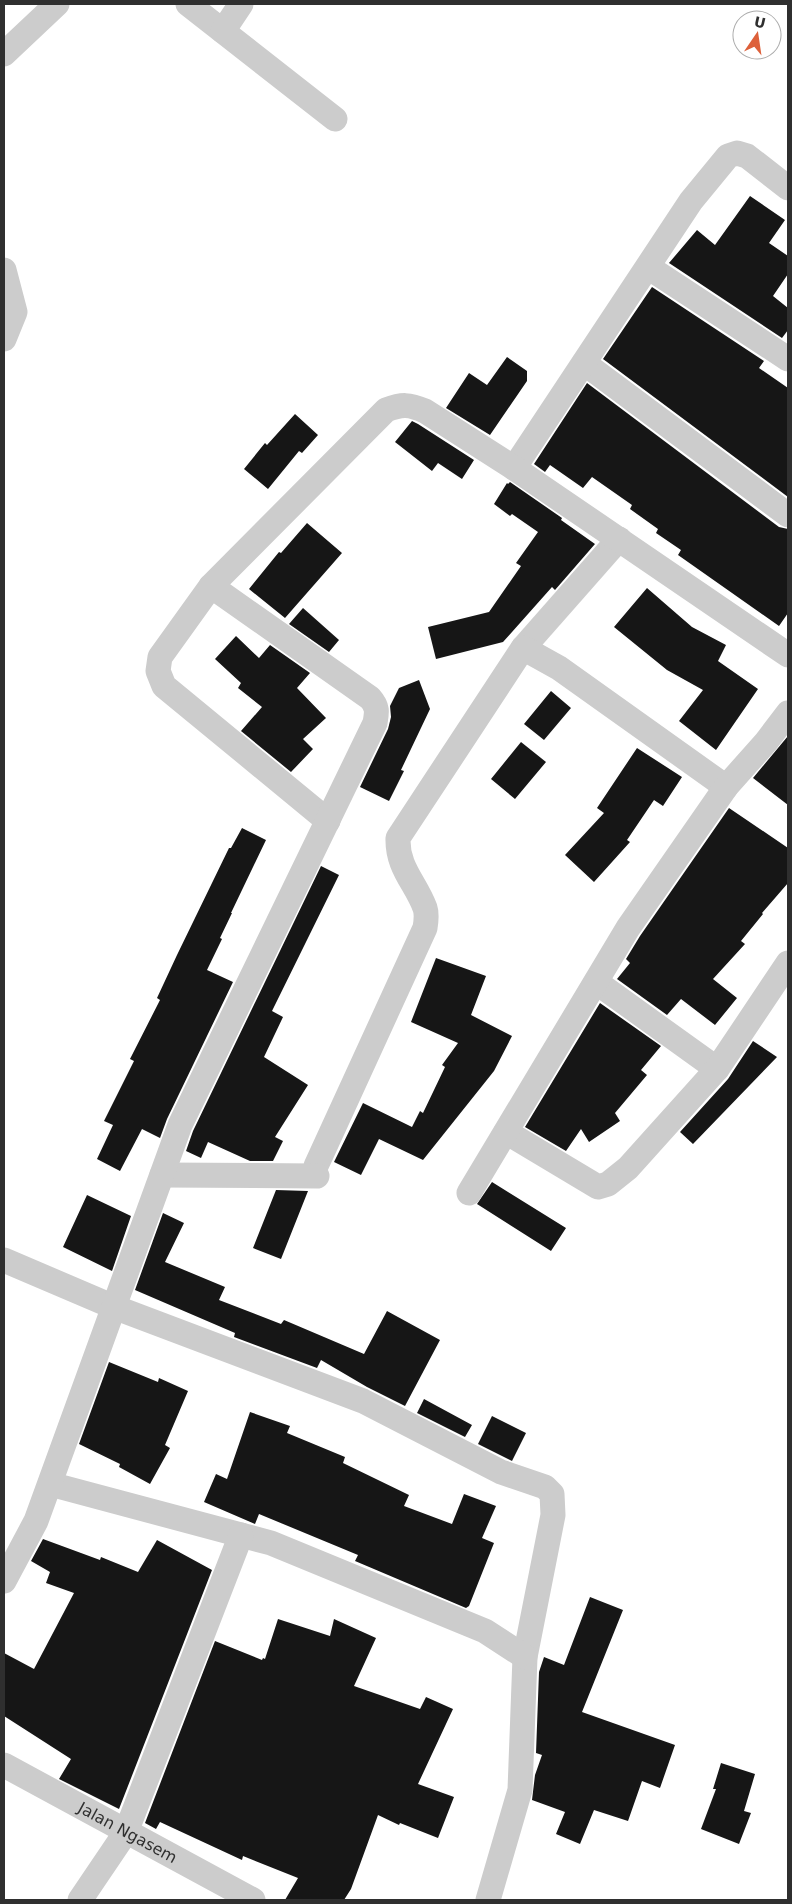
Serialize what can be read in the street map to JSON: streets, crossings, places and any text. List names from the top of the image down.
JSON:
{
  "streets": {
    "street": ["Jalan Ngasem"]
  },
  "north": "top"
}
